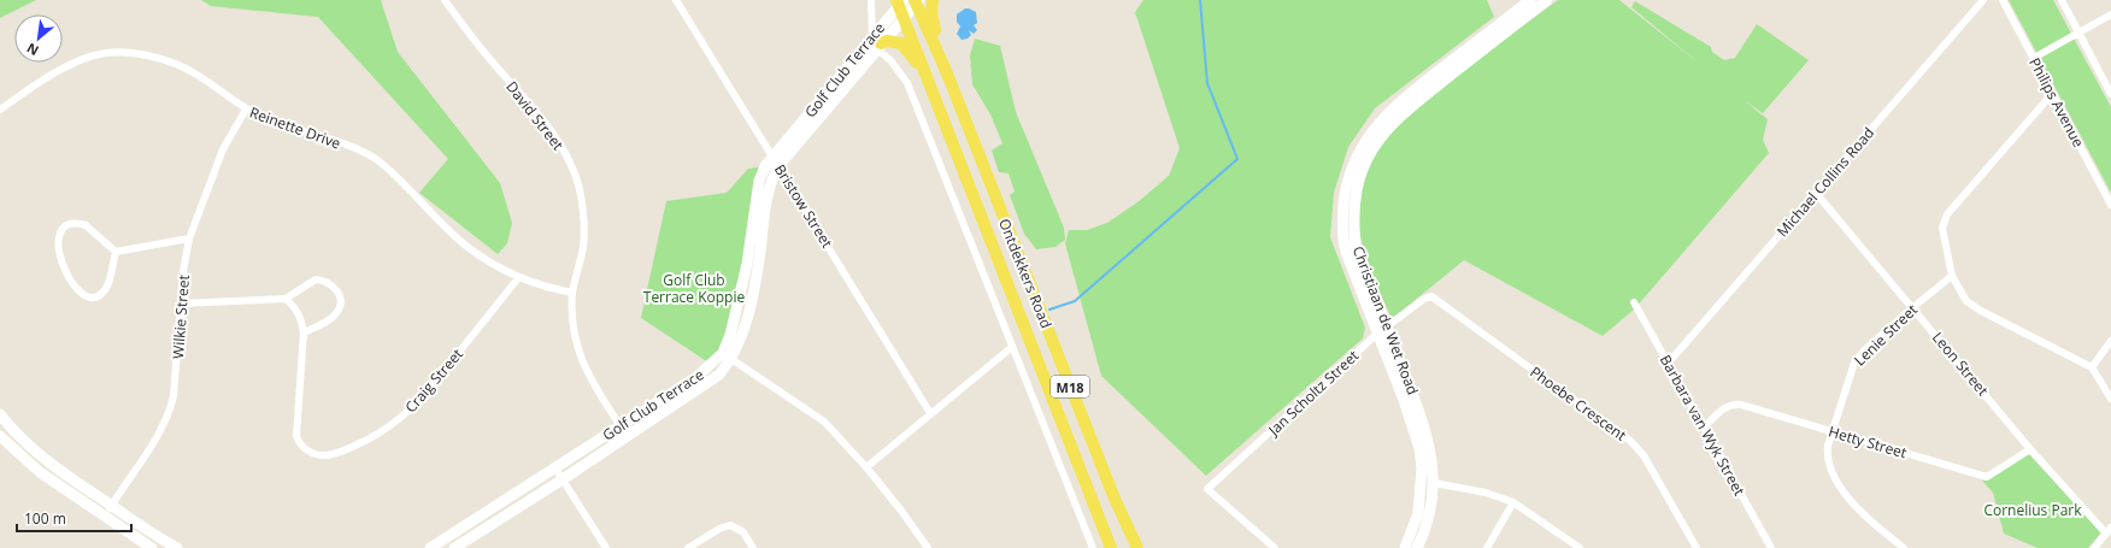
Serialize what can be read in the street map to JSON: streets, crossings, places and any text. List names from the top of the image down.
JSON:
{
  "streets": {
    "main road": ["Ontdekkers Road", "M18"],
    "street": [
      "Golf Club Terrace",
      "Philips Avenue",
      "David Street",
      "Reinette Drive",
      "Michael Collins Road",
      "Bristow Street",
      "Wilkie Street",
      "Christiaan de Wet Road",
      "Lenie Street",
      "Leon Street",
      "Craig Street",
      "Jan Scholtz Street",
      "Phoebe Crescent",
      "Barbara van Wyk Street",
      "Hetty Street"
    ]
  },
  "crossings": [
    ["Golf Club Terrace", "David Street"],
    ["Golf Club Terrace", "Bristow Street"],
    ["Golf Club Terrace", "Ontdekkers Road"],
    ["David Street", "Reinette Drive"],
    ["Reinette Drive", "Wilkie Street"],
    ["Reinette Drive", "Craig Street"],
    ["Michael Collins Road", "Leon Street"],
    ["Michael Collins Road", "Barbara van Wyk Street"],
    ["Christiaan de Wet Road", "Jan Scholtz Street"],
    ["Lenie Street", "Leon Street"],
    ["Lenie Street", "Hetty Street"],
    ["Leon Street", "Hetty Street"],
    ["Jan Scholtz Street", "Phoebe Crescent"],
    ["Barbara van Wyk Street", "Hetty Street"]
  ],
  "parks": ["Golf Club Terrace Koppie", "Cornelius Park"],
  "scale_bar": "100 m",
  "north": "bottom left"
}
